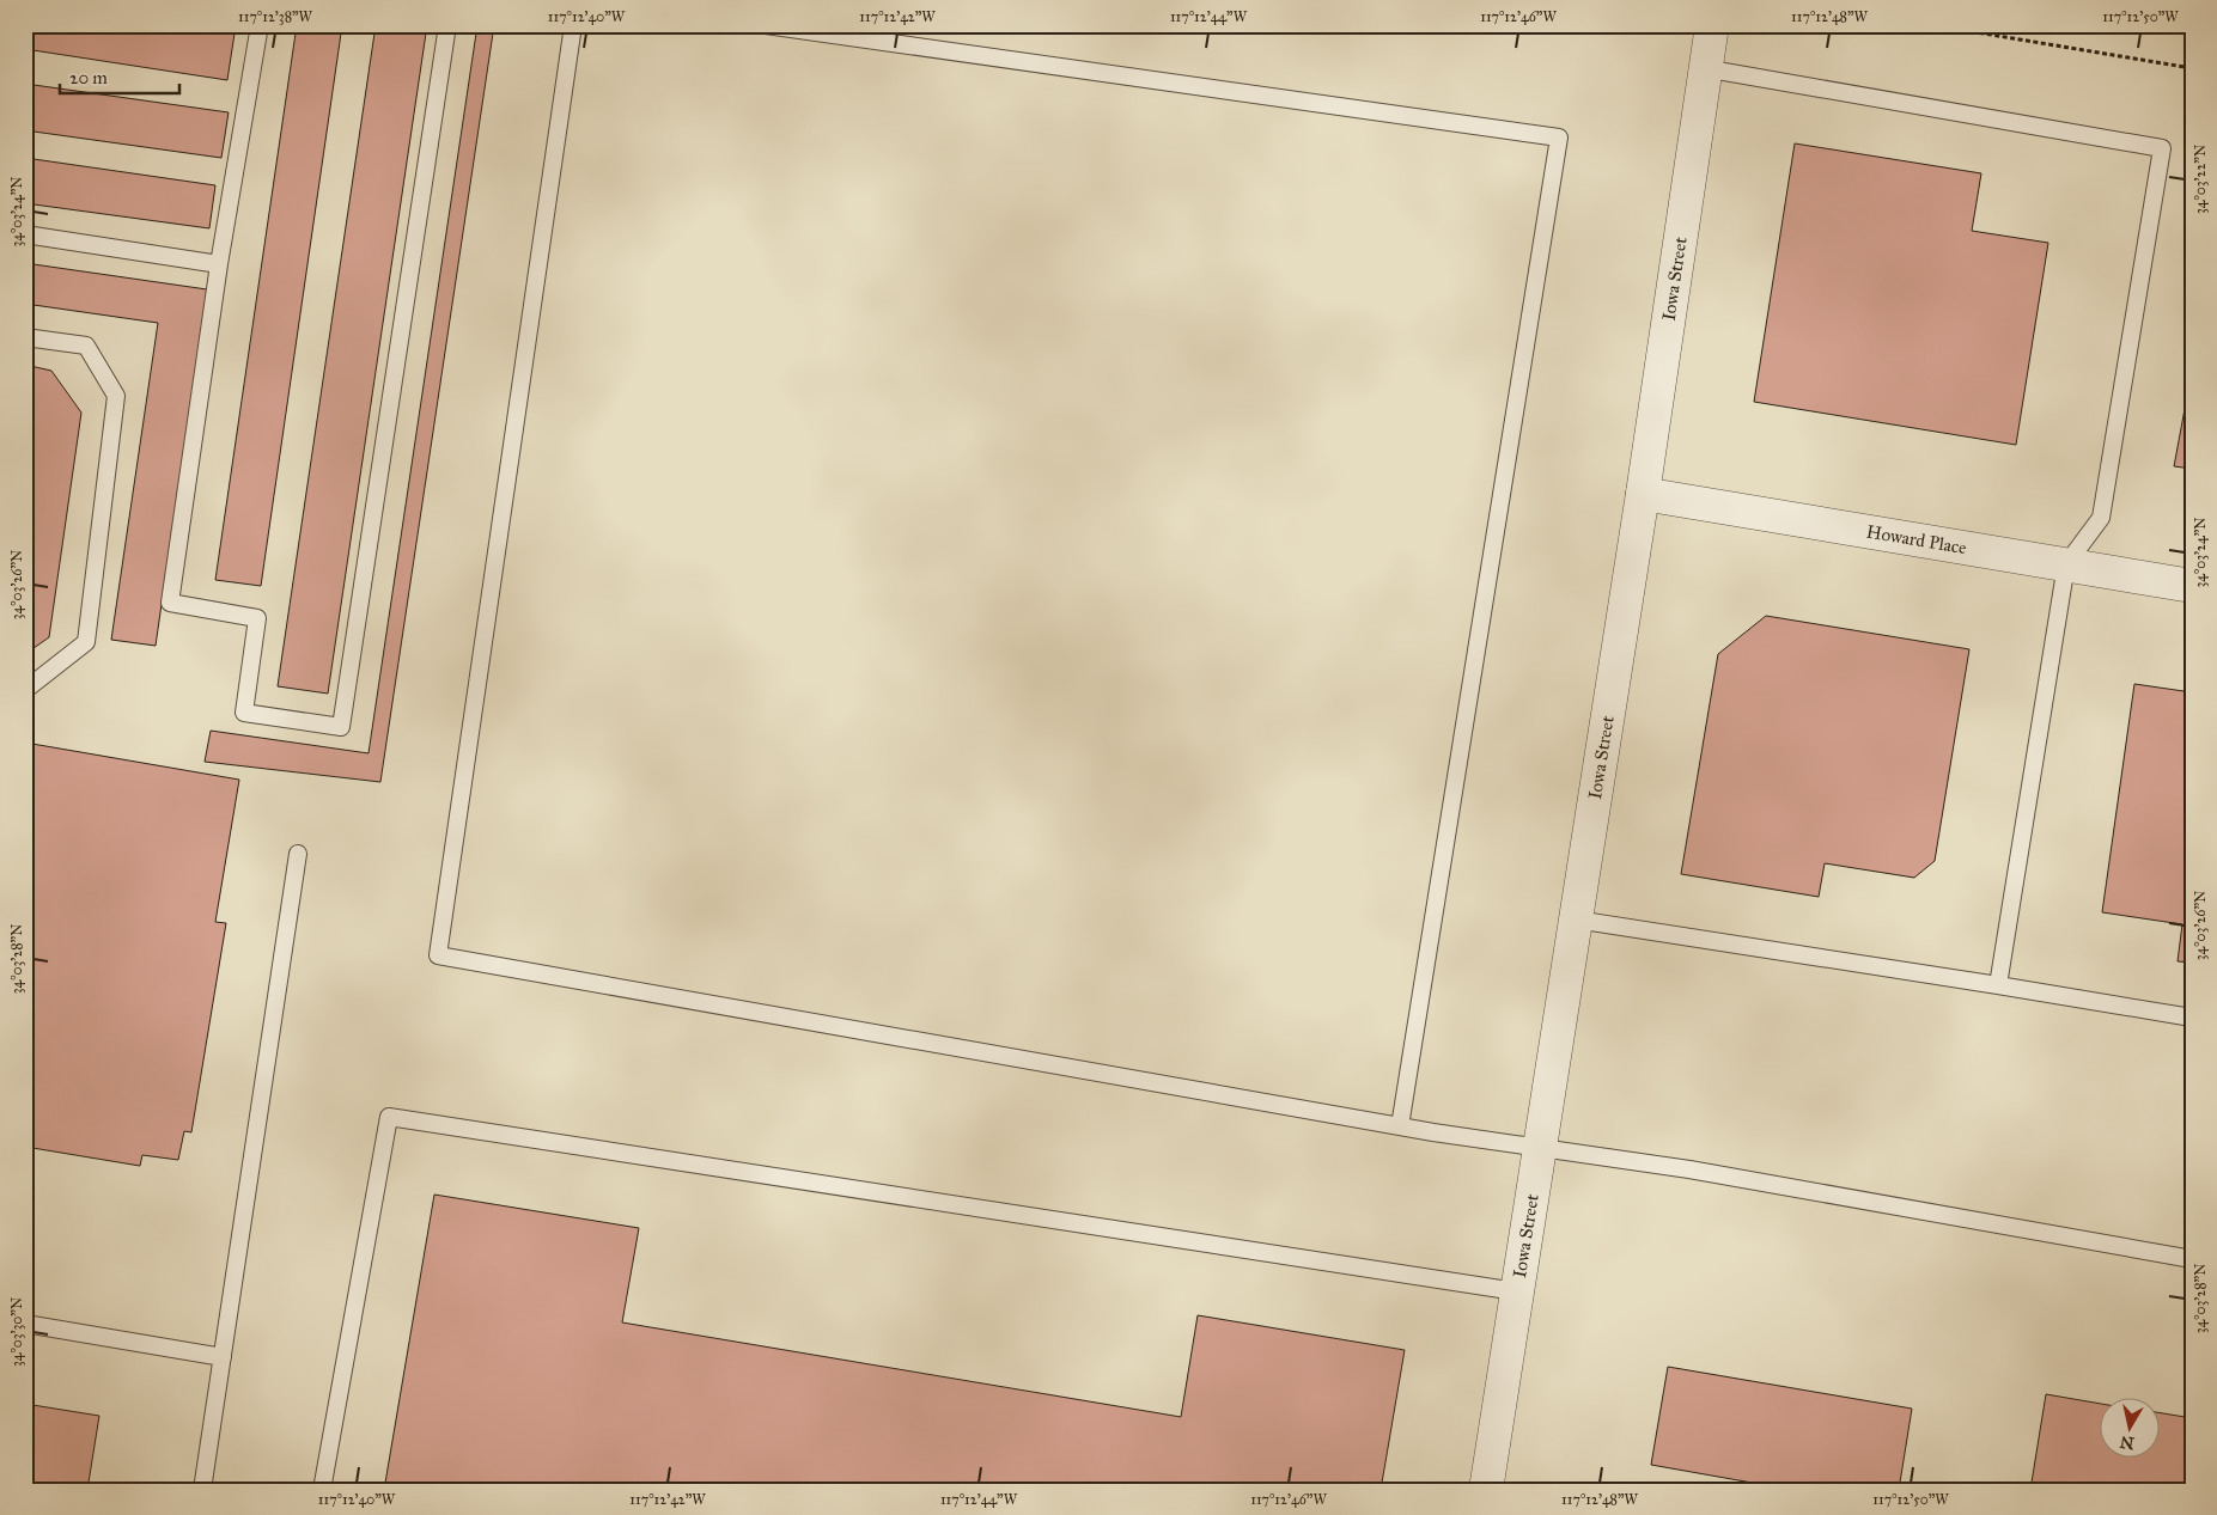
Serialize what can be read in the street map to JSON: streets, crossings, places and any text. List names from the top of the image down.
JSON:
{
  "streets": {
    "street": ["Iowa Street", "Howard Place"]
  },
  "crossings": [
    ["Iowa Street", "Howard Place"]
  ],
  "scale_bar": "20 m",
  "north": "bottom",
  "coordinates": [
    "117°12'38\"W",
    "117°12'40\"W",
    "117°12'42\"W",
    "117°12'44\"W",
    "117°12'46\"W",
    "117°12'48\"W",
    "117°12'50\"W",
    "34°03'22\"N",
    "34°03'24\"N",
    "34°03'26\"N",
    "34°03'28\"N",
    "34°03'30\"N"
  ]
}
